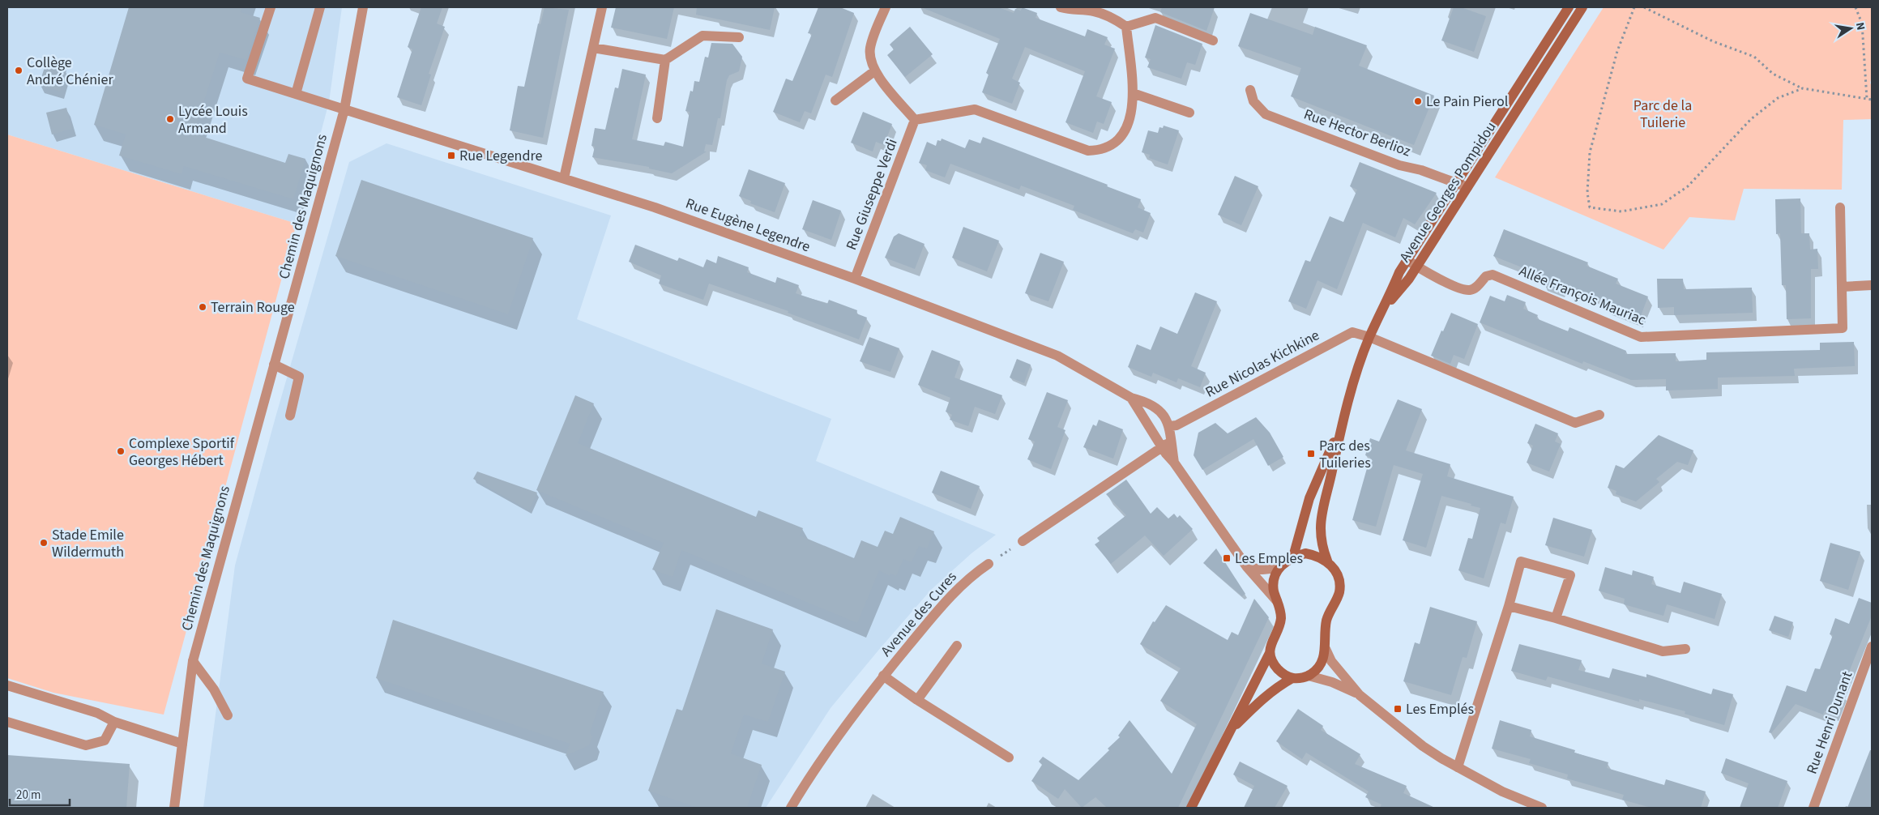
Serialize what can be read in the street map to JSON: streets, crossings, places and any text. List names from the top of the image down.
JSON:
{
  "streets": {
    "main road": ["Avenue Georges Pompidou"],
    "street": [
      "Rue Hector Berlioz",
      "Rue Giuseppe Verdi",
      "Chemin des Maquignons",
      "Rue Eugène Legendre",
      "Allée François Mauriac",
      "Rue Nicolas Kichkine",
      "Avenue des Cures",
      "Rue Henri Dunant"
    ]
  },
  "crossings": [
    ["Rue Hector Berlioz", "Avenue Georges Pompidou"],
    ["Avenue Georges Pompidou", "Allée François Mauriac"],
    ["Avenue Georges Pompidou", "Rue Nicolas Kichkine"],
    ["Rue Giuseppe Verdi", "Rue Eugène Legendre"],
    ["Chemin des Maquignons", "Rue Eugène Legendre"],
    ["Rue Eugène Legendre", "Rue Nicolas Kichkine"]
  ],
  "parks": ["Parc de la Tuilerie"],
  "places": {
    "other": [
      "Collège André Chénier",
      "Le Pain Pierol",
      "Lycée Louis Armand",
      "Terrain Rouge",
      "Complexe Sportif Georges Hébert",
      "Stade Emile Wildermuth"
    ],
    "transit": [
      "Rue Legendre",
      "Parc des Tuileries",
      "Les Emples",
      "Les Emplés"
    ]
  },
  "scale_bar": "20 m",
  "north": "right"
}
